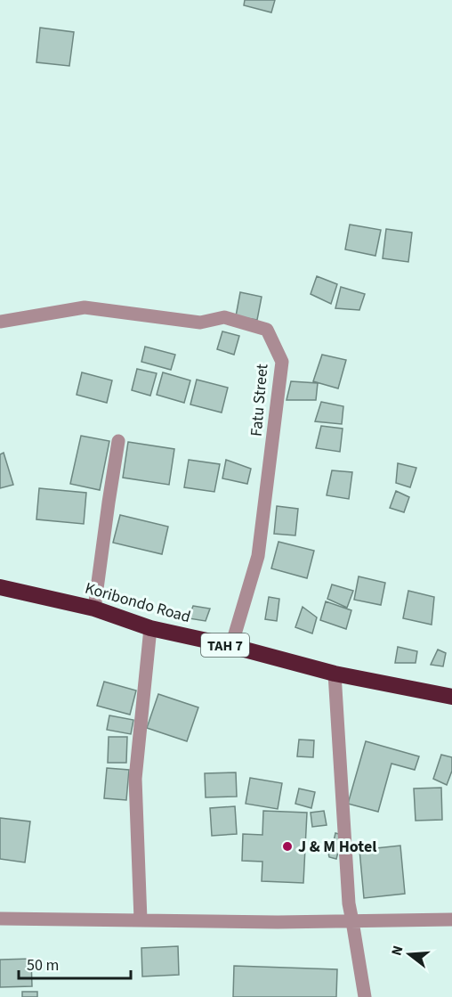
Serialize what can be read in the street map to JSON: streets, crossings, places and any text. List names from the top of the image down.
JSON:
{
  "streets": {
    "highway": ["Koribondo Road", "TAH 7"],
    "street": ["Fatu Street"]
  },
  "crossings": [
    ["Fatu Street", "Koribondo Road"]
  ],
  "places": ["J & M Hotel"],
  "scale_bar": "50 m",
  "north": "left"
}
